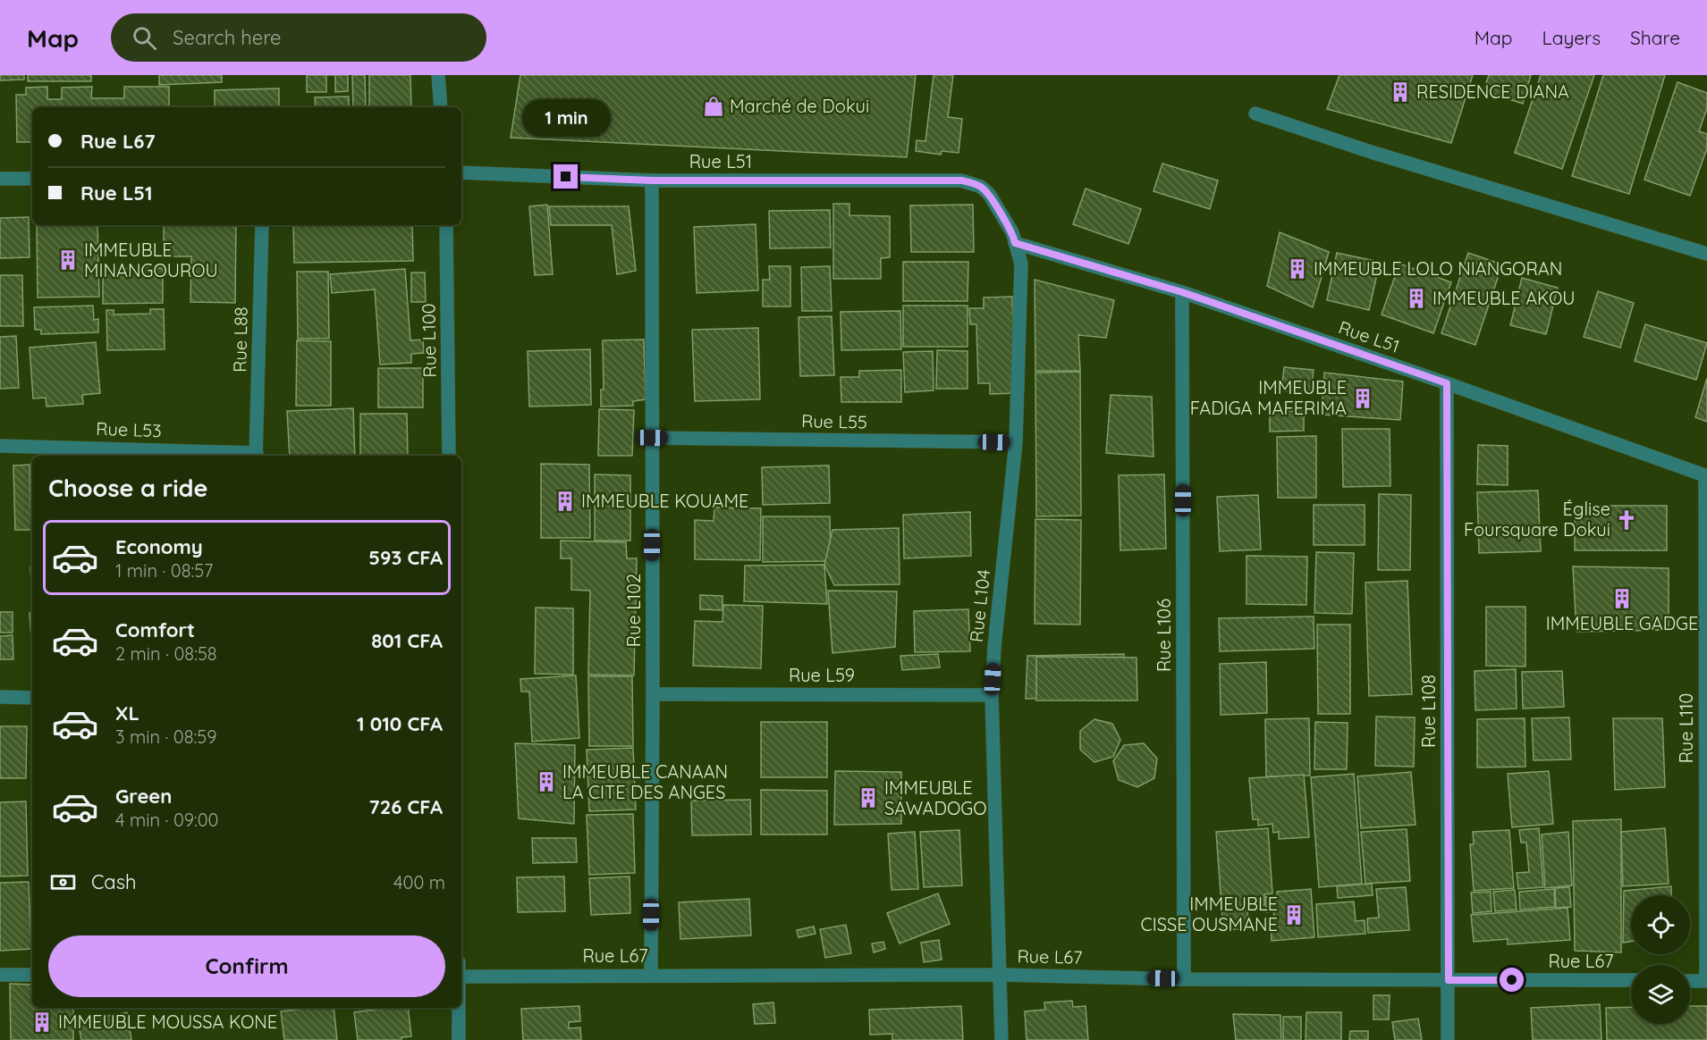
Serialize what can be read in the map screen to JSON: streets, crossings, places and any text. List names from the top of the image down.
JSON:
{
  "streets": {
    "street": [
      "Rue L51",
      "Rue L88",
      "Rue L100",
      "Rue L55",
      "Rue L53",
      "Rue L104",
      "Rue L102",
      "Rue L106",
      "Rue L59",
      "Rue L108",
      "Rue L110",
      "Rue L67"
    ]
  },
  "crossings": [
    ["Rue L51", "Rue L104"],
    ["Rue L51", "Rue L102"],
    ["Rue L51", "Rue L106"],
    ["Rue L51", "Rue L108"],
    ["Rue L51", "Rue L110"],
    ["Rue L88", "Rue L53"],
    ["Rue L55", "Rue L104"],
    ["Rue L55", "Rue L102"],
    ["Rue L104", "Rue L59"],
    ["Rue L104", "Rue L67"],
    ["Rue L102", "Rue L59"],
    ["Rue L102", "Rue L67"],
    ["Rue L106", "Rue L67"],
    ["Rue L108", "Rue L67"]
  ],
  "places": {
    "building": [
      "RESIDENCE DIANA",
      "IMMEUBLE MINANGOUROU",
      "IMMEUBLE LOLO NIANGORAN",
      "IMMEUBLE AKOU",
      "IMMEUBLE FADIGA MAFERIMA",
      "IMMEUBLE KOUAME",
      "IMMEUBLE GADGE",
      "IMMEUBLE CANAAN LA CITE DES ANGES",
      "IMMEUBLE SAWADOGO",
      "IMMEUBLE CISSE OUSMANE",
      "IMMEUBLE MOUSSA KONE"
    ],
    "shop": ["Marché de Dokui"],
    "church": ["Église Foursquare Dokui"]
  },
  "page": {
    "header": "Map",
    "search": "Search here",
    "nav": ["Map", "Layers", "Share"],
    "bubble": "1 min",
    "banner": ["Rue L67", "Rue L51"],
    "heading": "Choose a ride",
    "list": [
      {
        "name": "Economy",
        "note": "1 min · 08:57",
        "value": "593 CFA"
      },
      {
        "name": "Comfort",
        "note": "2 min · 08:58",
        "value": "801 CFA"
      },
      {
        "name": "XL",
        "note": "3 min · 08:59",
        "value": "1 010 CFA"
      },
      {
        "name": "Green",
        "note": "4 min · 09:00",
        "value": "726 CFA"
      }
    ],
    "pay": ["Cash", "400 m"],
    "buttons": "Confirm"
  }
}
